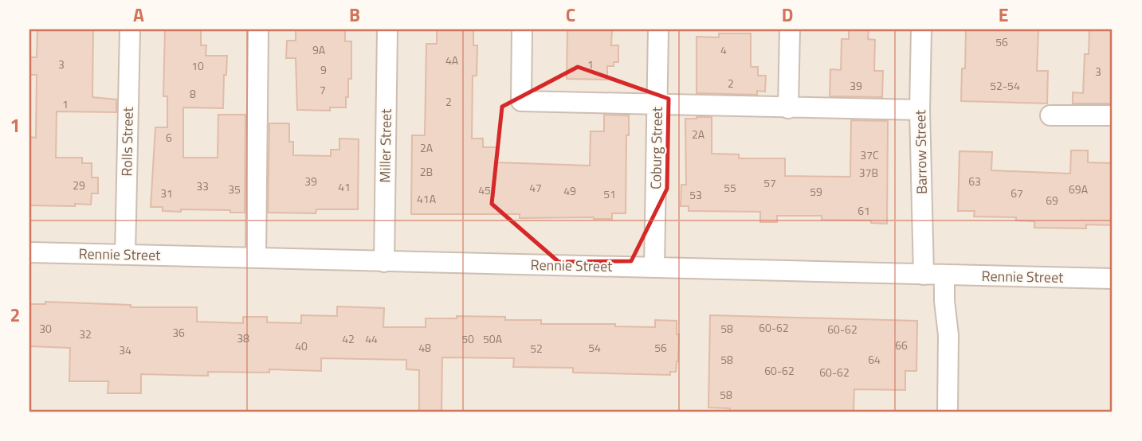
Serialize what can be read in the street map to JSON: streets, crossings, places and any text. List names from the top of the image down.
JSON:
{
  "streets": {
    "street": [
      "Rolls Street",
      "Miller Street",
      "Coburg Street",
      "Barrow Street",
      "Rennie Street"
    ]
  },
  "crossings": [
    ["Rolls Street", "Rennie Street"],
    ["Miller Street", "Rennie Street"],
    ["Coburg Street", "Rennie Street"],
    ["Barrow Street", "Rennie Street"]
  ],
  "house_numbers": [
    "56",
    "9A",
    "4",
    "4A",
    "3",
    "1",
    "10",
    "9",
    "3",
    "2",
    "39",
    "52-54",
    "7",
    "8",
    "2",
    "1",
    "2A",
    "6",
    "2A",
    "37C",
    "2B",
    "37B",
    "39",
    "63",
    "57",
    "29",
    "33",
    "41",
    "47",
    "55",
    "35",
    "69A",
    "45",
    "49",
    "59",
    "31",
    "67",
    "51",
    "53",
    "41A",
    "69",
    "61",
    "60-62",
    "30",
    "58",
    "60-62",
    "36",
    "32",
    "38",
    "42",
    "44",
    "50",
    "50A",
    "66",
    "40",
    "48",
    "54",
    "56",
    "52",
    "34",
    "58",
    "64",
    "60-62",
    "60-62",
    "58"
  ],
  "grid": {
    "columns": [
      "A",
      "B",
      "C",
      "D",
      "E"
    ],
    "rows": ["1", "2"]
  }
}
